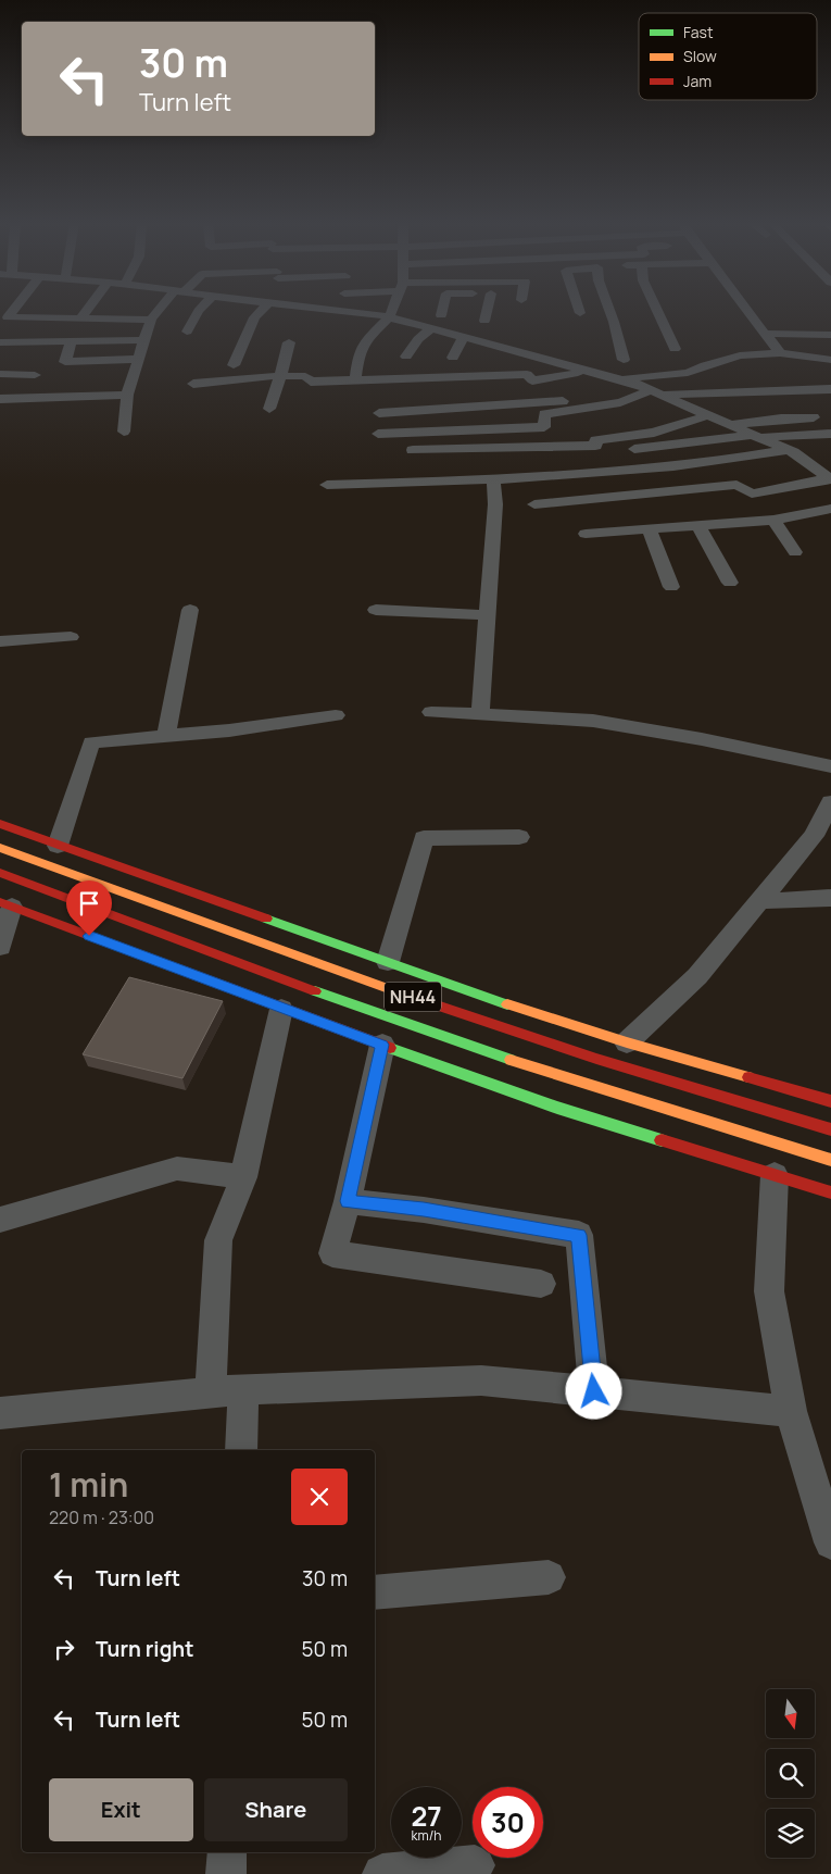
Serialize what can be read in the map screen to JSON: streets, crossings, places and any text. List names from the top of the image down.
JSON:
{
  "streets": {
    "main road": ["NH44"]
  },
  "legend": ["Fast", "Slow", "Jam"],
  "north": "bottom",
  "page": {
    "turn": ["30 m", "Turn left"],
    "heading": ["1 min", "220 m · 23:00"],
    "list": [
      {
        "name": "Turn left",
        "value": "30 m"
      },
      {
        "name": "Turn right",
        "value": "50 m"
      },
      {
        "name": "Turn left",
        "value": "50 m"
      }
    ],
    "buttons": ["Exit", "Share"],
    "speed": "27 km/h",
    "limit": "30"
  }
}
